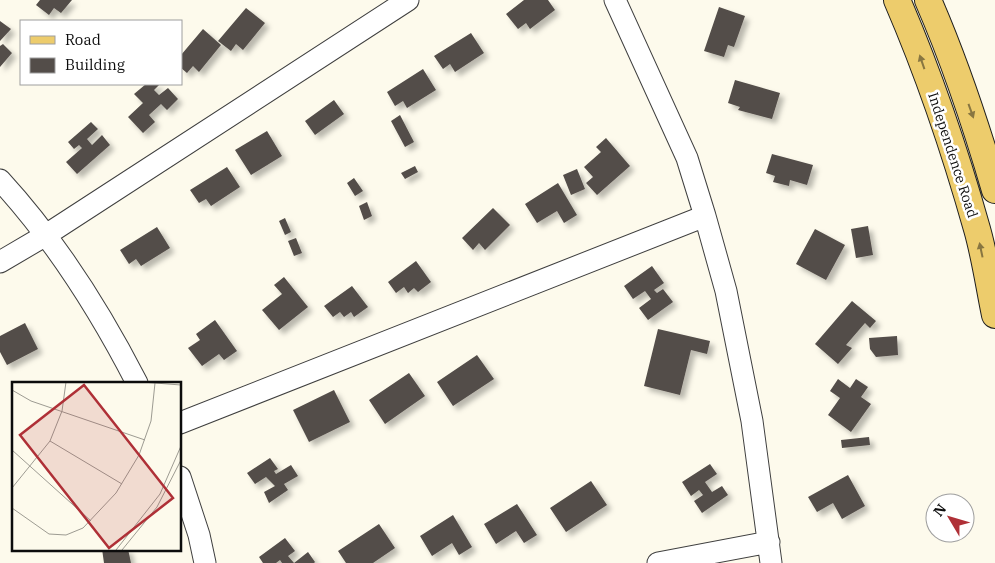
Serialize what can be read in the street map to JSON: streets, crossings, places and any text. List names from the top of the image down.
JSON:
{
  "streets": {
    "main road": ["Independence Road"]
  },
  "legend": ["Road", "Building"],
  "north": "top left"
}
